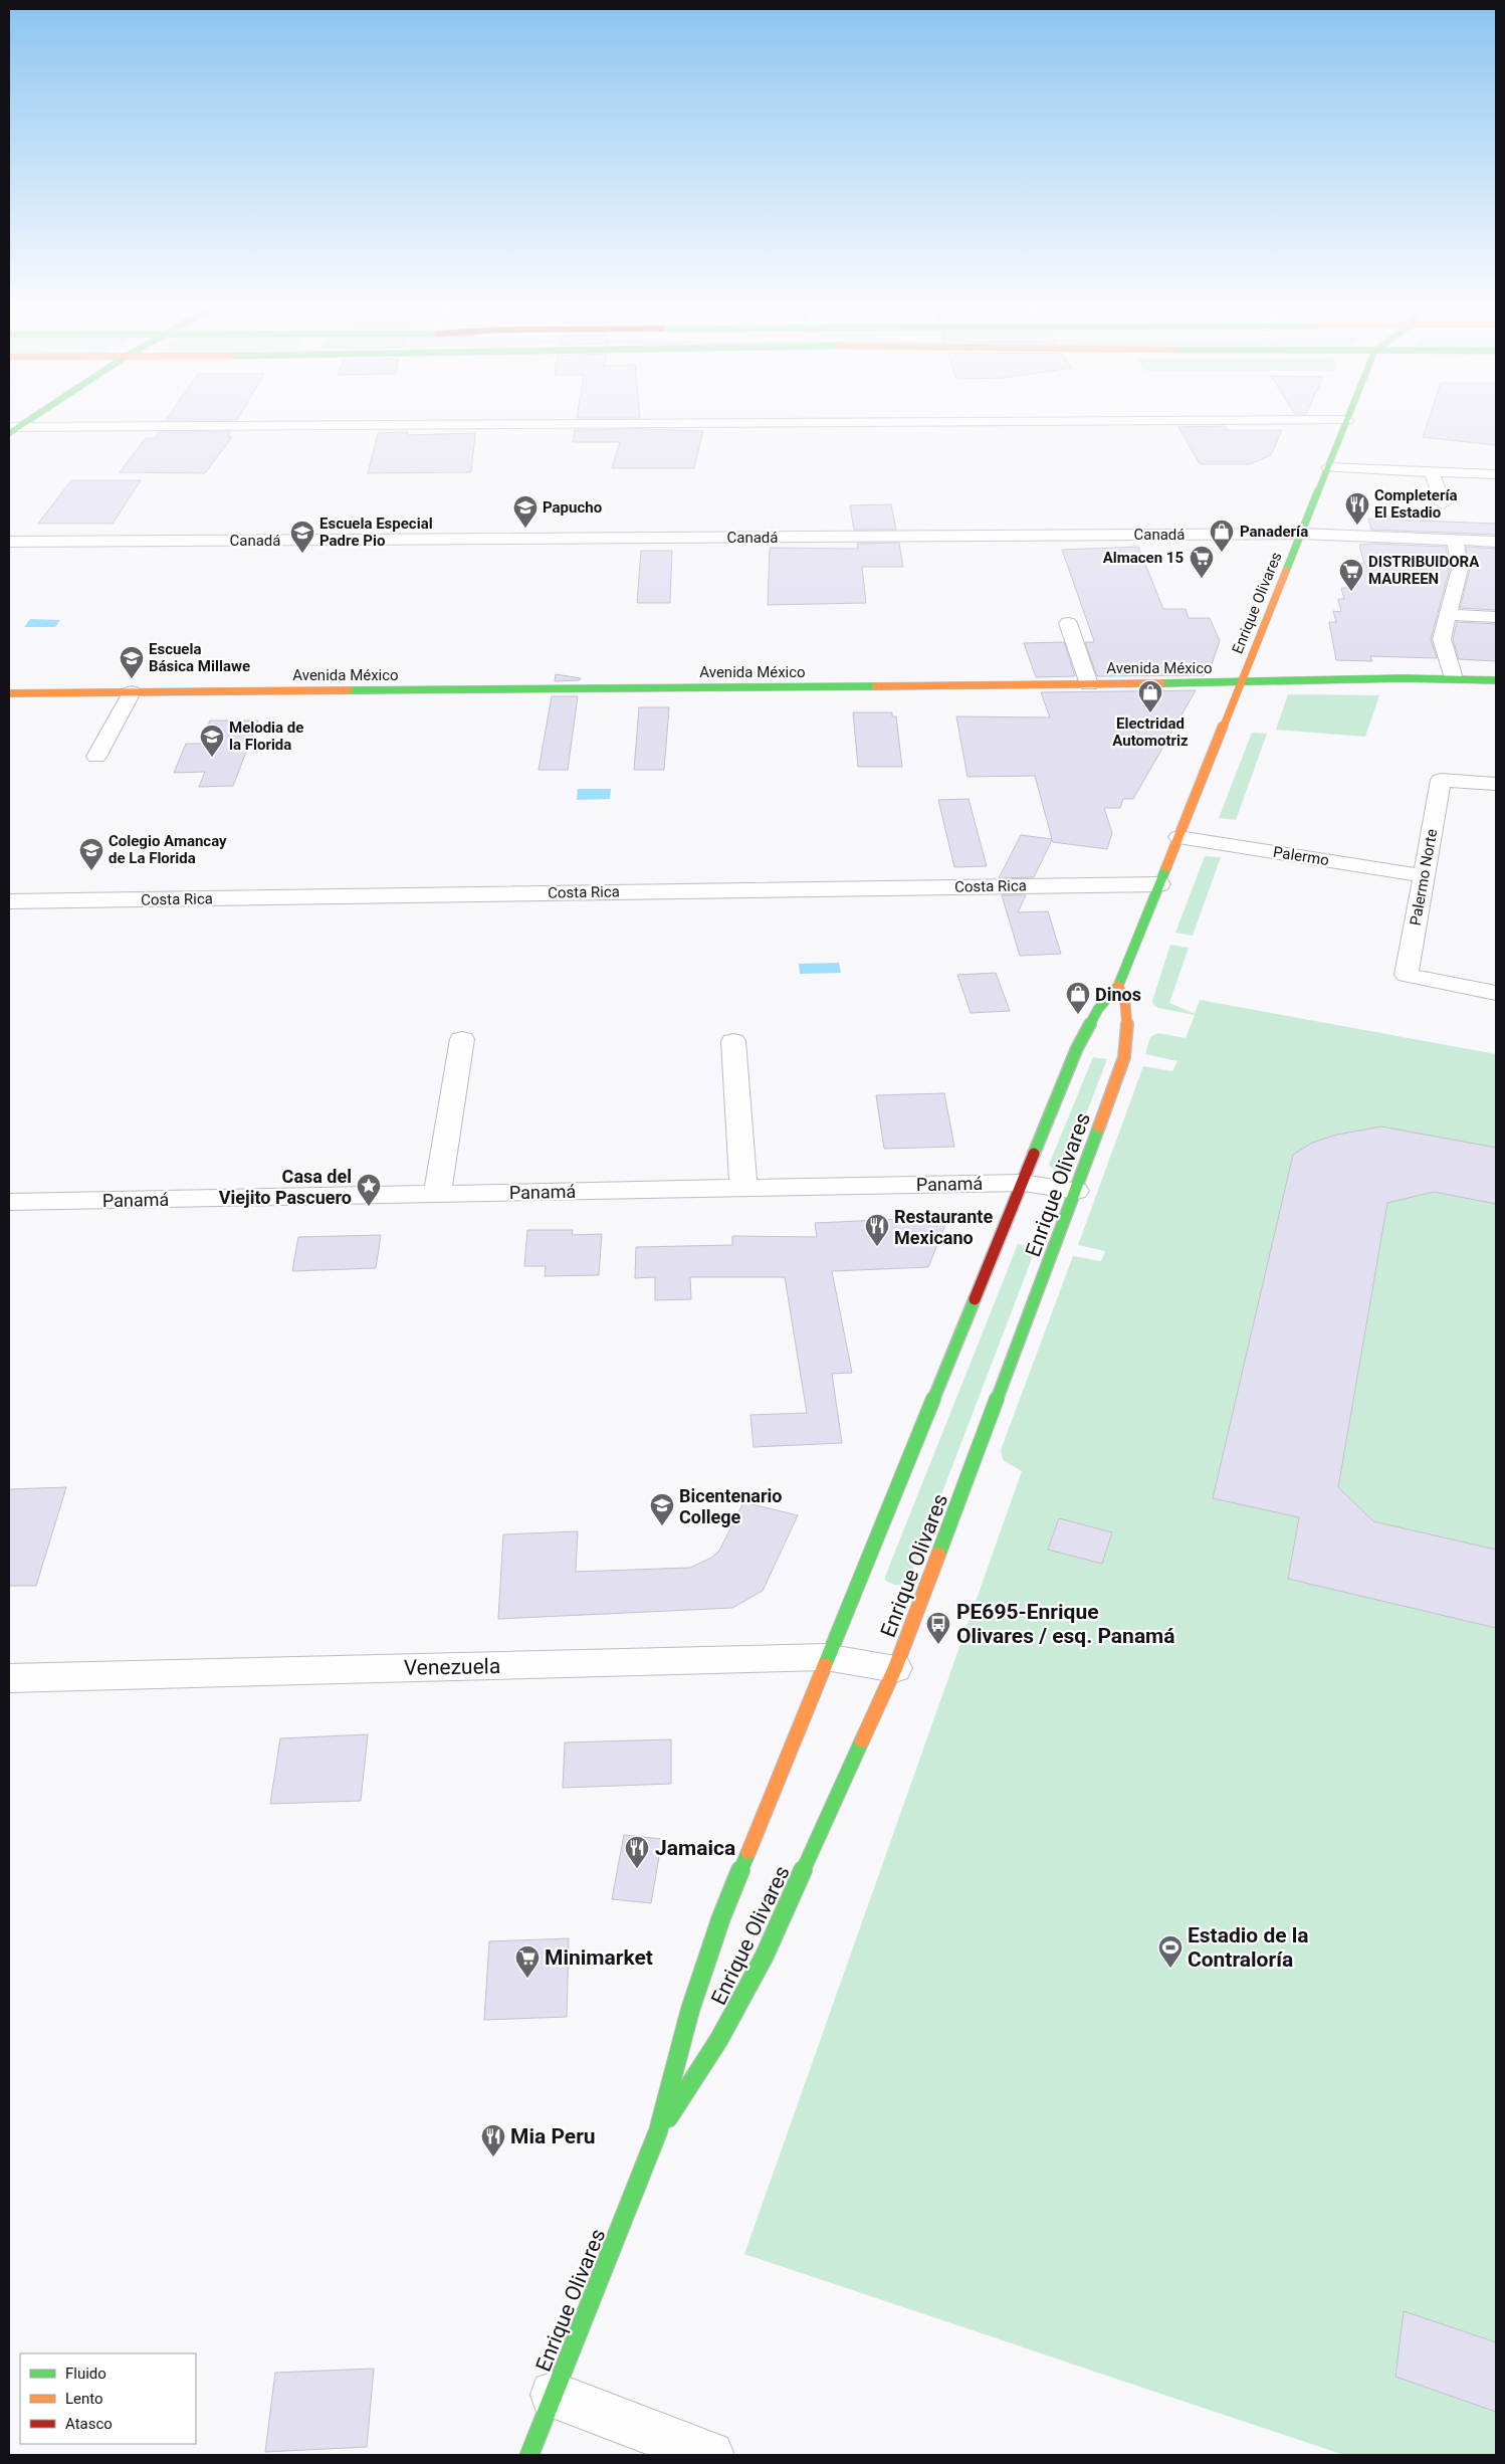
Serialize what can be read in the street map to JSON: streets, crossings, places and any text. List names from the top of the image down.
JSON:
{
  "streets": {
    "main road": ["Enrique Olivares", "Avenida México"],
    "street": [
      "Canadá",
      "Palermo",
      "Palermo Norte",
      "Costa Rica",
      "Panamá",
      "Venezuela"
    ]
  },
  "crossings": [
    ["Canadá", "Enrique Olivares"],
    ["Enrique Olivares", "Avenida México"],
    ["Enrique Olivares", "Palermo"],
    ["Enrique Olivares", "Costa Rica"],
    ["Enrique Olivares", "Panamá"],
    ["Enrique Olivares", "Venezuela"],
    ["Palermo", "Palermo Norte"]
  ],
  "places": {
    "restaurant": [
      "Completería El Estadio",
      "Restaurante Mexicano",
      "Jamaica",
      "Mia Peru"
    ],
    "school or university": [
      "Papucho",
      "Escuela Especial Padre Pio",
      "Escuela Básica Millawe",
      "Melodia de la Florida",
      "Colegio Amancay de La Florida",
      "Bicentenario College"
    ],
    "shop": ["Panadería", "Electridad Automotriz", "Dinos"],
    "supermarket": ["Almacen 15", "DISTRIBUIDORA MAUREEN", "Minimarket"],
    "place": ["Casa del Viejito Pascuero"],
    "bus stop": ["PE695-Enrique Olivares / esq. Panamá"],
    "sports": ["Estadio de la Contraloría"]
  },
  "legend": ["Fluido", "Lento", "Atasco"]
}
